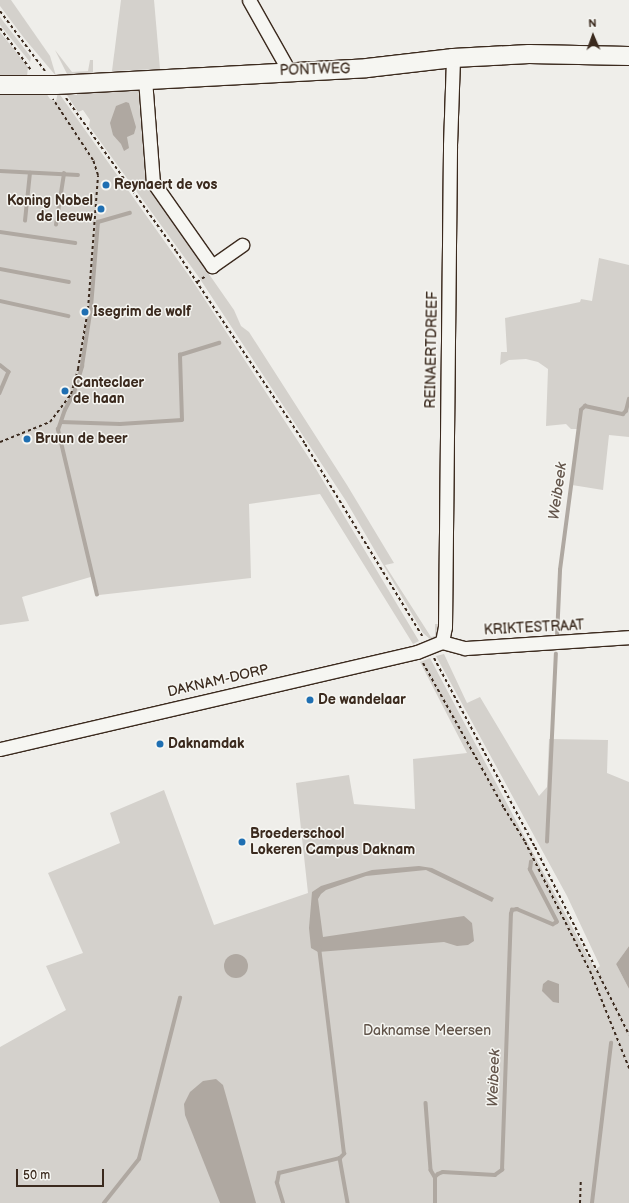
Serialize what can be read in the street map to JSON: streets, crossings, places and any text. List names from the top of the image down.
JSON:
{
  "streets": {
    "street": [
      "PONTWEG",
      "REINAERTDREEF",
      "KRIKTESTRAAT",
      "DAKNAM-DORP"
    ]
  },
  "crossings": [
    ["PONTWEG", "REINAERTDREEF"],
    ["REINAERTDREEF", "KRIKTESTRAAT"],
    ["REINAERTDREEF", "DAKNAM-DORP"],
    ["KRIKTESTRAAT", "DAKNAM-DORP"]
  ],
  "water": ["Weibeek"],
  "parks": ["Daknamse Meersen"],
  "places": [
    "Reynaert de vos",
    "Koning Nobel de leeuw",
    "Isegrim de wolf",
    "Canteclaer de haan",
    "Bruun de beer",
    "De wandelaar",
    "Daknamdak",
    "Broederschool Lokeren Campus Daknam"
  ],
  "scale_bar": "50 m",
  "north": "top"
}
